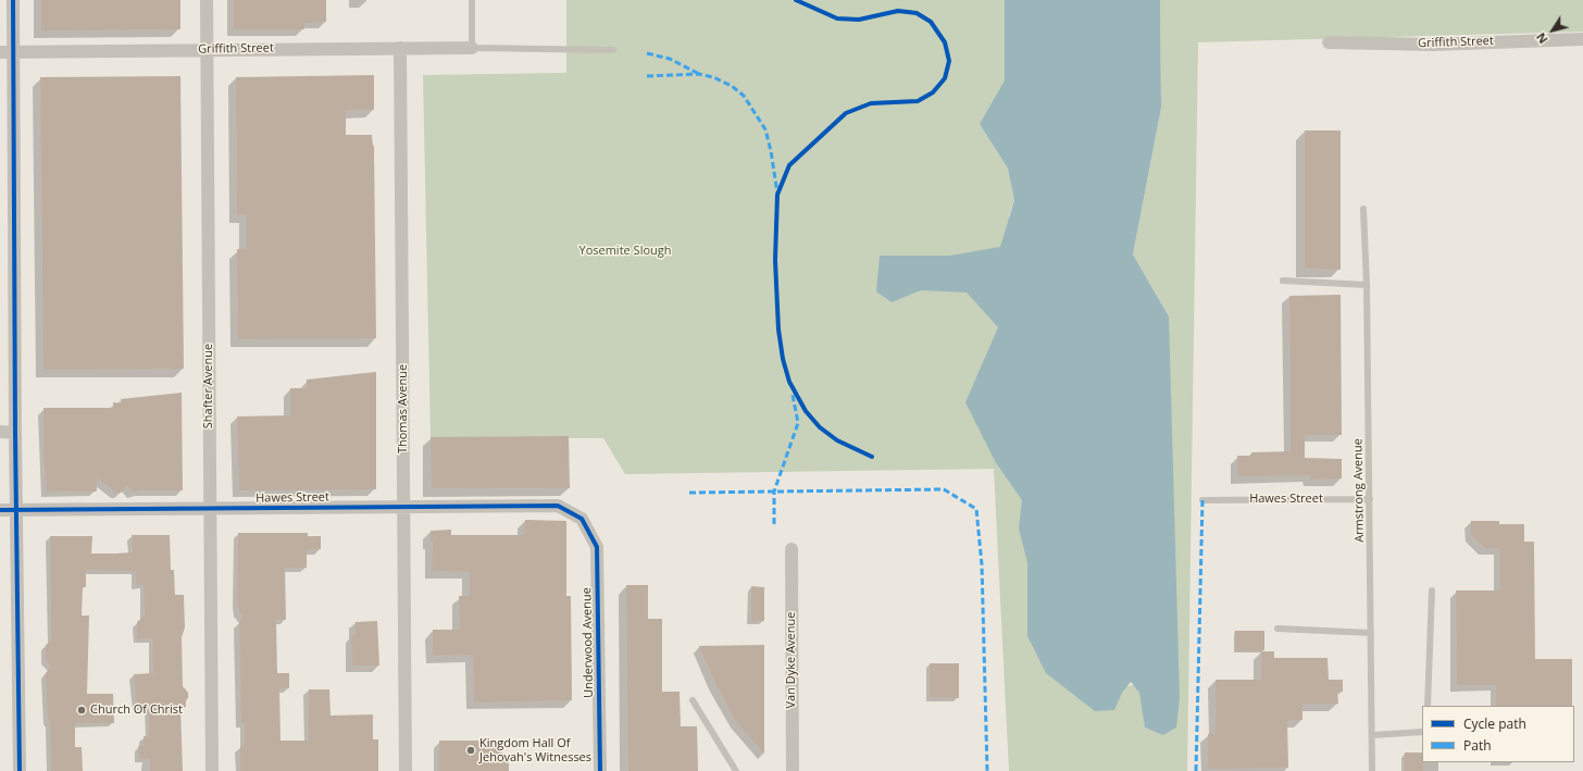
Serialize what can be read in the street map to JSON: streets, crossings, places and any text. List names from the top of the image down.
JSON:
{
  "streets": {
    "street": [
      "Griffith Street",
      "Shafter Avenue",
      "Thomas Avenue",
      "Hawes Street",
      "Underwood Avenue",
      "Van Dyke Avenue"
    ],
    "lane": ["Armstrong Avenue"]
  },
  "crossings": [
    ["Griffith Street", "Shafter Avenue"],
    ["Griffith Street", "Thomas Avenue"],
    ["Shafter Avenue", "Hawes Street"],
    ["Thomas Avenue", "Hawes Street"],
    ["Armstrong Avenue", "Hawes Street"],
    ["Hawes Street", "Underwood Avenue"]
  ],
  "parks": ["Yosemite Slough"],
  "places": ["Church Of Christ", "Kingdom Hall Of Jehovah's Witnesses"],
  "legend": ["Cycle path", "Path"],
  "north": "bottom left"
}
